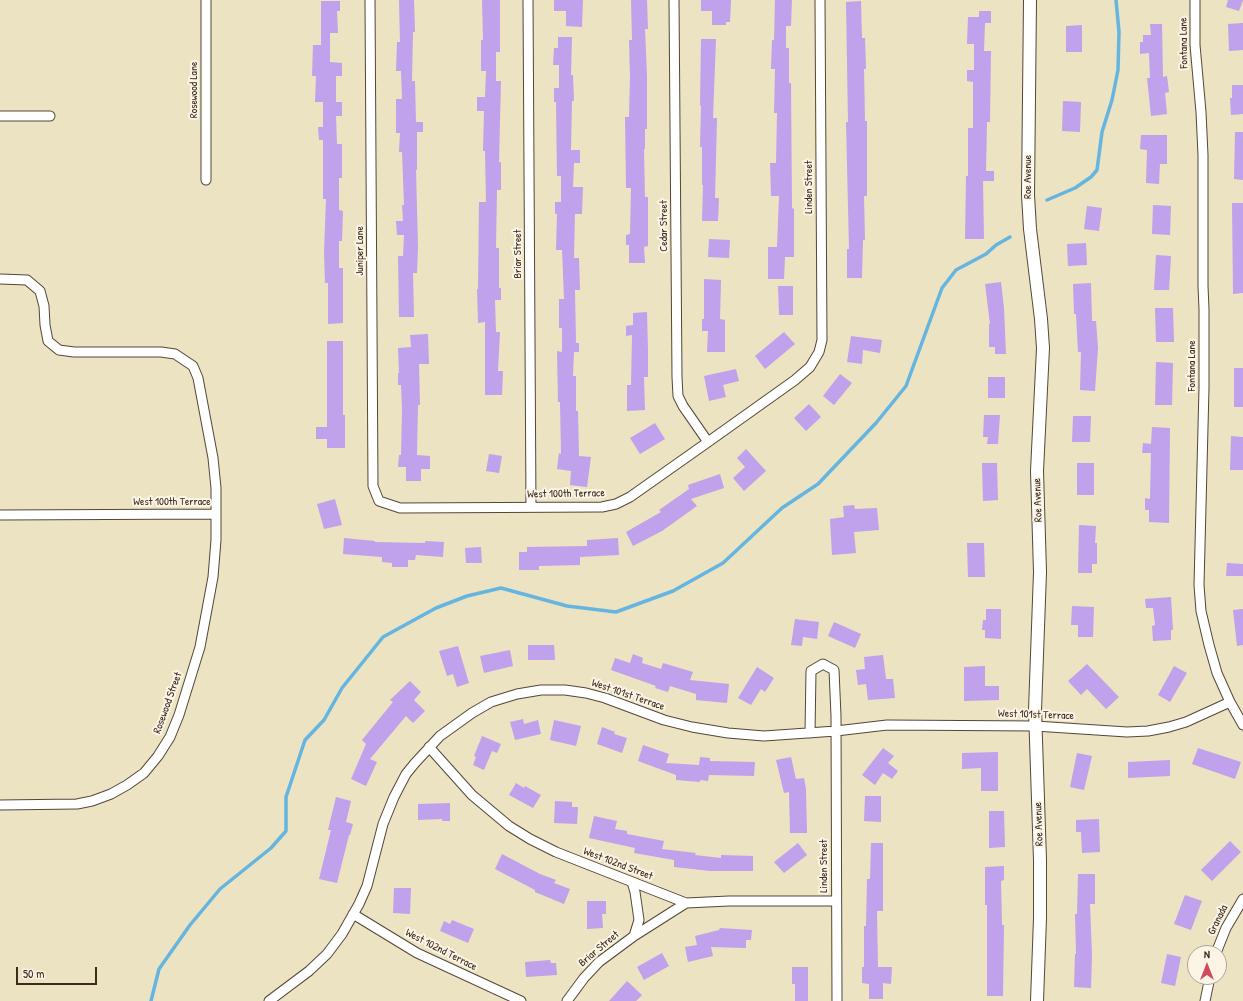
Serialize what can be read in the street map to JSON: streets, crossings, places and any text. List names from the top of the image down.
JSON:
{
  "streets": {
    "main road": ["Roe Avenue"],
    "street": [
      "Fontana Lane",
      "Rosewood Lane",
      "Linden Street",
      "Cedar Street",
      "Juniper Lane",
      "Briar Street",
      "West 100th Terrace",
      "West 101st Terrace",
      "Rosewood Street",
      "West 102nd Street",
      "Granada",
      "West 102nd Terrace"
    ]
  },
  "crossings": [
    ["Fontana Lane", "West 101st Terrace"],
    ["Roe Avenue", "West 101st Terrace"],
    ["Linden Street", "West 100th Terrace"],
    ["Linden Street", "West 101st Terrace"],
    ["Linden Street", "West 102nd Street"],
    ["Cedar Street", "West 100th Terrace"],
    ["Juniper Lane", "West 100th Terrace"],
    ["Briar Street", "West 100th Terrace"],
    ["Briar Street", "West 102nd Street"],
    ["West 100th Terrace", "Rosewood Street"],
    ["West 101st Terrace", "West 102nd Street"]
  ],
  "scale_bar": "50 m",
  "north": "top"
}
